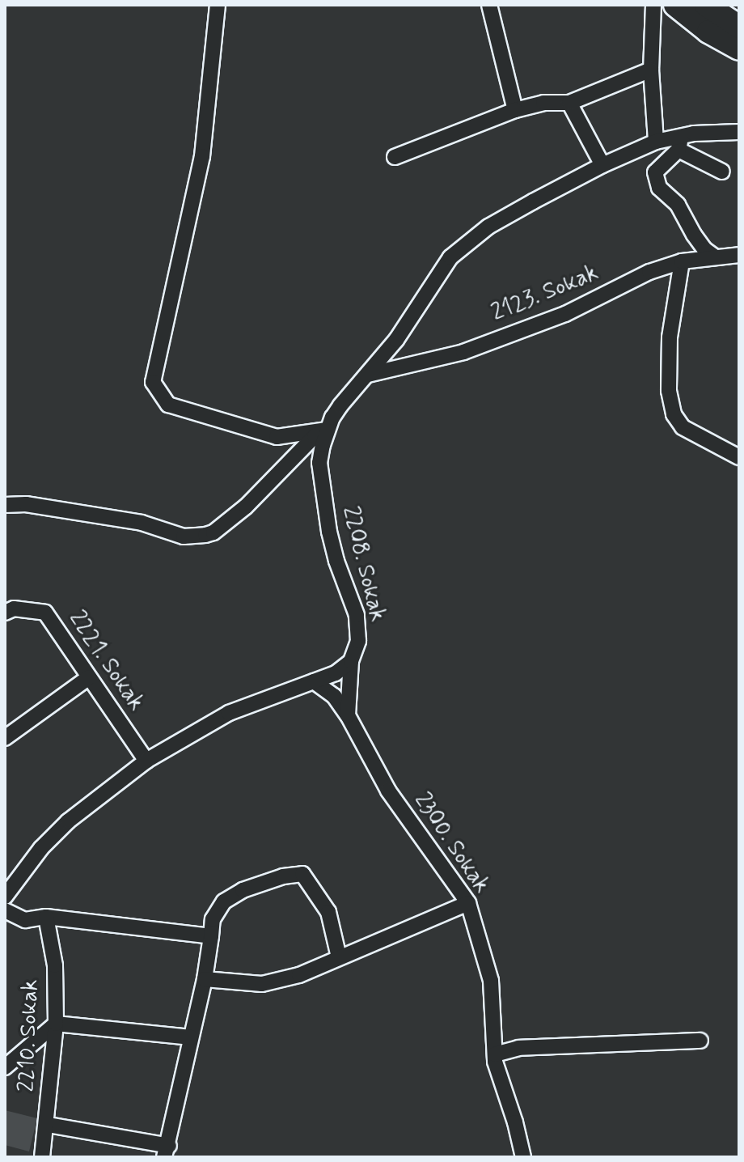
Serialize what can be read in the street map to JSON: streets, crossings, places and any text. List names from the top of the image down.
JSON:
{
  "streets": {
    "street": [
      "2123. Sokak",
      "2208. Sokak",
      "2221. Sokak",
      "2300. Sokak",
      "2210. Sokak"
    ]
  },
  "crossings": [
    ["2123. Sokak", "2208. Sokak"],
    ["2208. Sokak", "2300. Sokak"]
  ]
}
